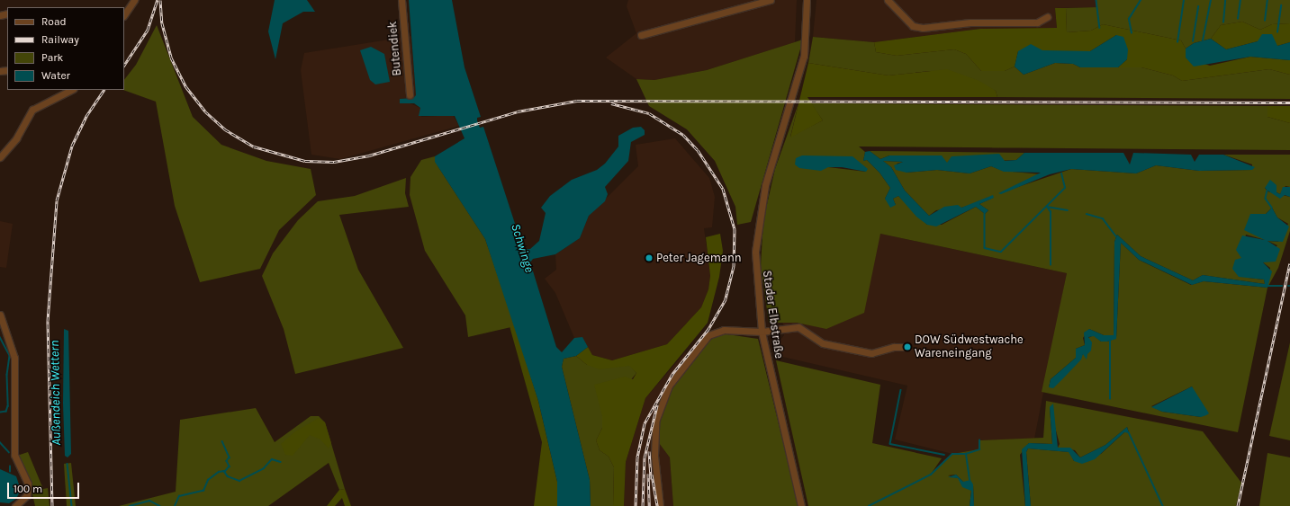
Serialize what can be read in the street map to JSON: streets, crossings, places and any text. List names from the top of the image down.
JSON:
{
  "streets": {
    "street": ["Butendiek", "Stader Elbstraße"]
  },
  "water": ["Schwinge", "Außendeich Wettern"],
  "places": ["Peter Jagemann", "DOW Südwestwache Wareneingang"],
  "legend": [
    "Road",
    "Railway",
    "Park",
    "Water"
  ],
  "scale_bar": "100 m"
}
